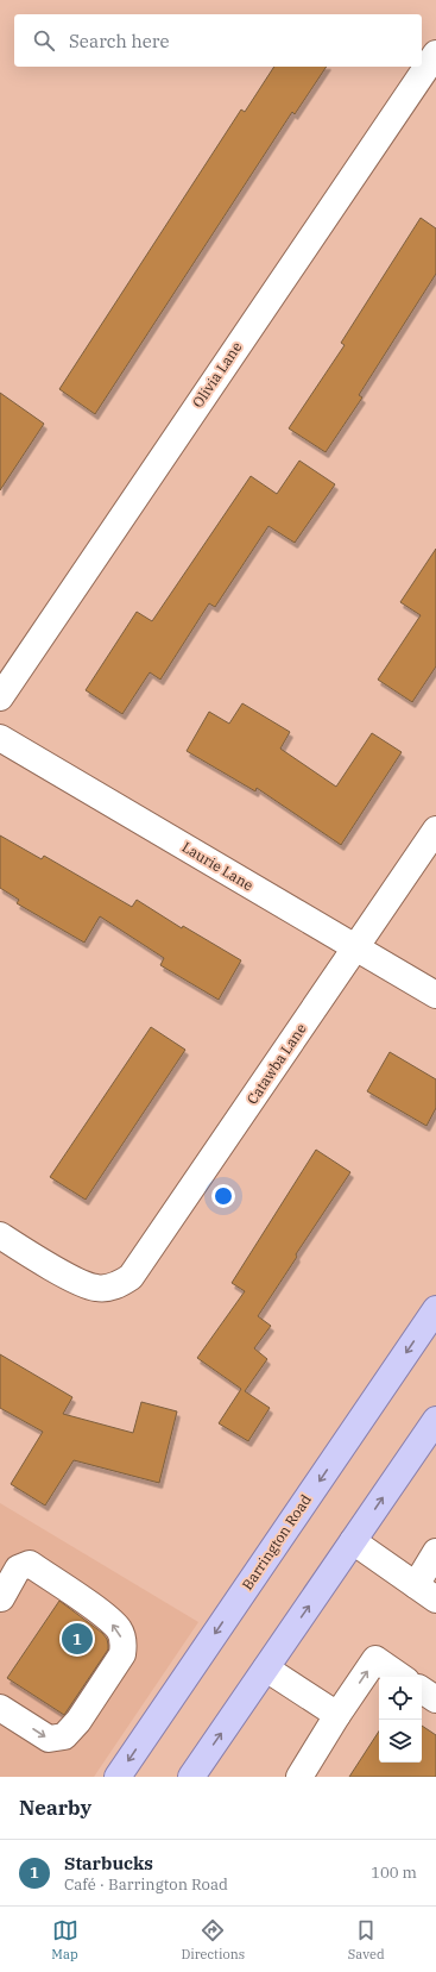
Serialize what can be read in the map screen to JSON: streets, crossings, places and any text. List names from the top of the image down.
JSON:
{
  "streets": {
    "main road": ["Barrington Road"],
    "street": ["Olivia Lane", "Laurie Lane", "Catawba Lane"]
  },
  "crossings": [
    ["Laurie Lane", "Catawba Lane"]
  ],
  "page": {
    "search": "Search here",
    "pins": "1",
    "heading": "Nearby",
    "list": [
      {
        "mark": "1",
        "name": "Starbucks",
        "note": "Café · Barrington Road",
        "value": "100 m"
      }
    ],
    "nav": ["Map", "Directions", "Saved"]
  }
}
